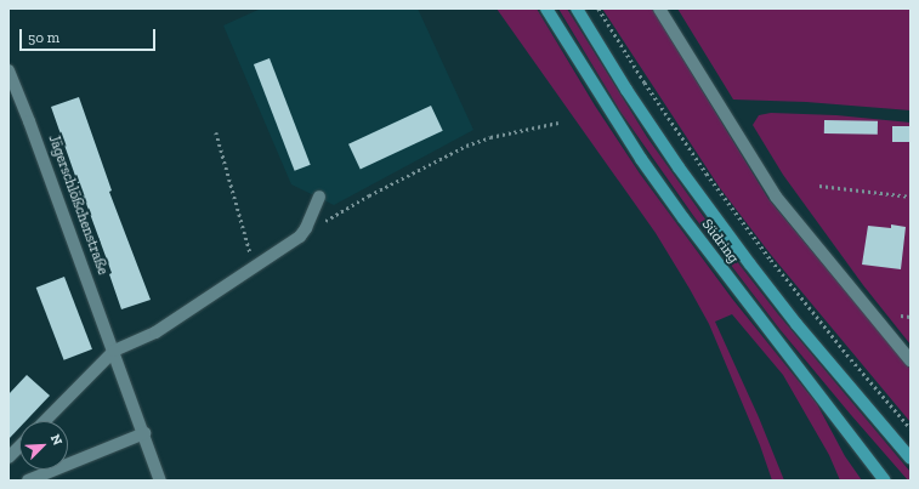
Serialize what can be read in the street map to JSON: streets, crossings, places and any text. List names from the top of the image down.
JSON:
{
  "streets": {
    "main road": ["Südring"],
    "street": ["Jägerschlößchenstraße"]
  },
  "scale_bar": "50 m",
  "north": "top right"
}
